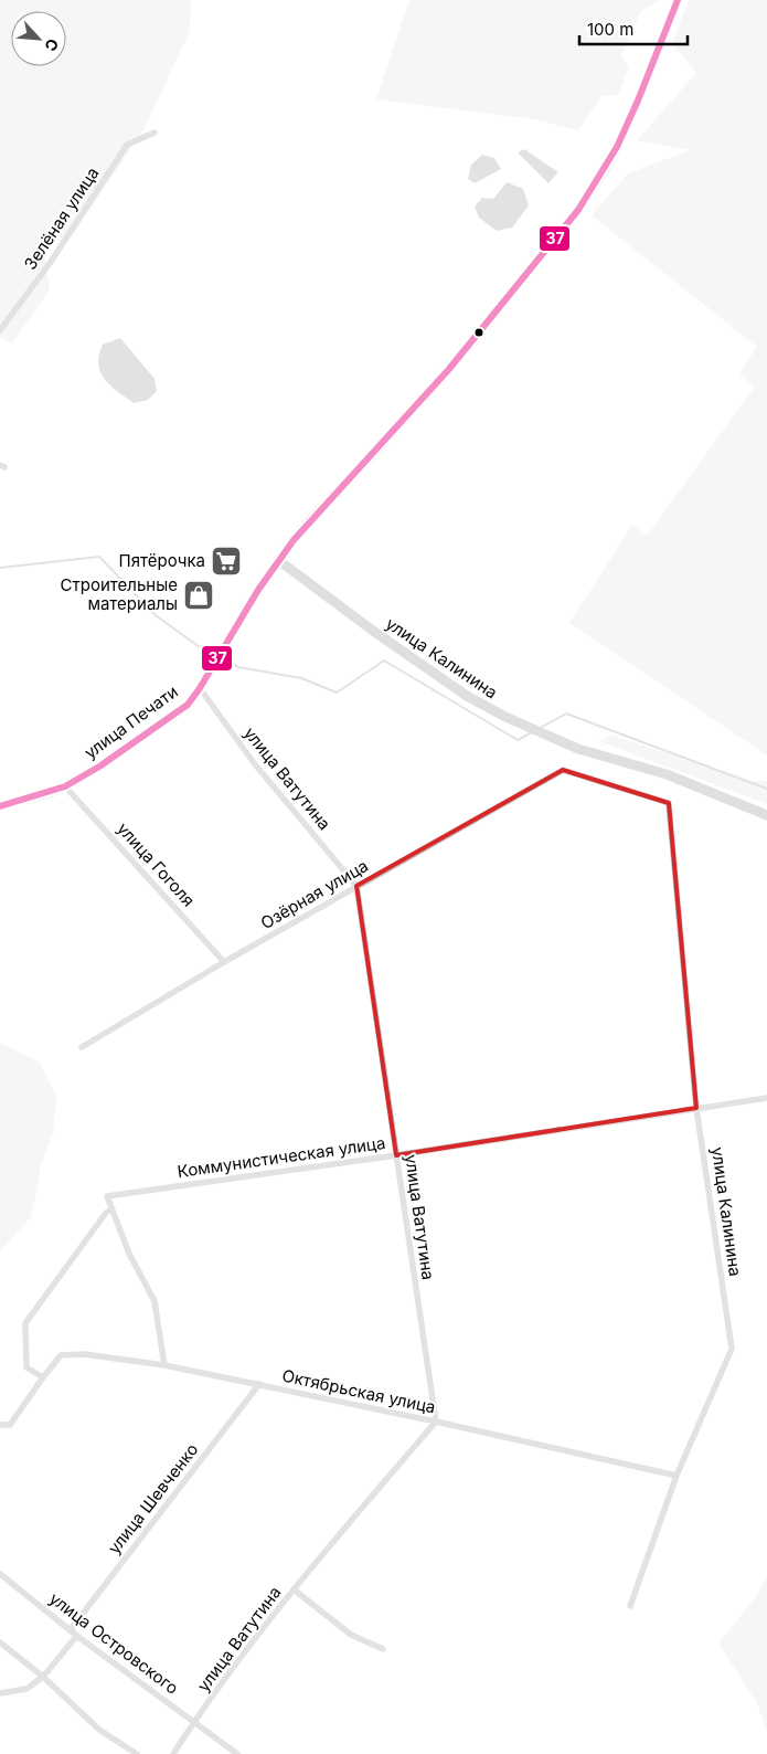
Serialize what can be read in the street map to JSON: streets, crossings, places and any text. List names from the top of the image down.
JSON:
{
  "streets": {
    "street": [
      "Зелёная улица",
      "улица Калинина",
      "улица Печати",
      "улица Ватутина",
      "улица Гоголя",
      "Озёрная улица",
      "Коммунистическая улица",
      "Октябрьская улица",
      "улица Шевченко",
      "улица Островского"
    ]
  },
  "crossings": [
    ["улица Калинина", "улица Печати"],
    ["улица Калинина", "Озёрная улица"],
    ["улица Калинина", "Коммунистическая улица"],
    ["улица Калинина", "Октябрьская улица"],
    ["улица Печати", "улица Ватутина"],
    ["улица Печати", "улица Гоголя"],
    ["улица Ватутина", "Озёрная улица"],
    ["улица Ватутина", "Коммунистическая улица"],
    ["улица Ватутина", "Октябрьская улица"],
    ["улица Ватутина", "улица Островского"],
    ["улица Гоголя", "Озёрная улица"],
    ["Октябрьская улица", "улица Шевченко"],
    ["улица Шевченко", "улица Островского"]
  ],
  "places": {
    "supermarket": ["Пятёрочка"],
    "shop": ["Строительные материалы"]
  },
  "lines": ["transit line 37"],
  "scale_bar": "100 m",
  "north": "bottom right"
}
